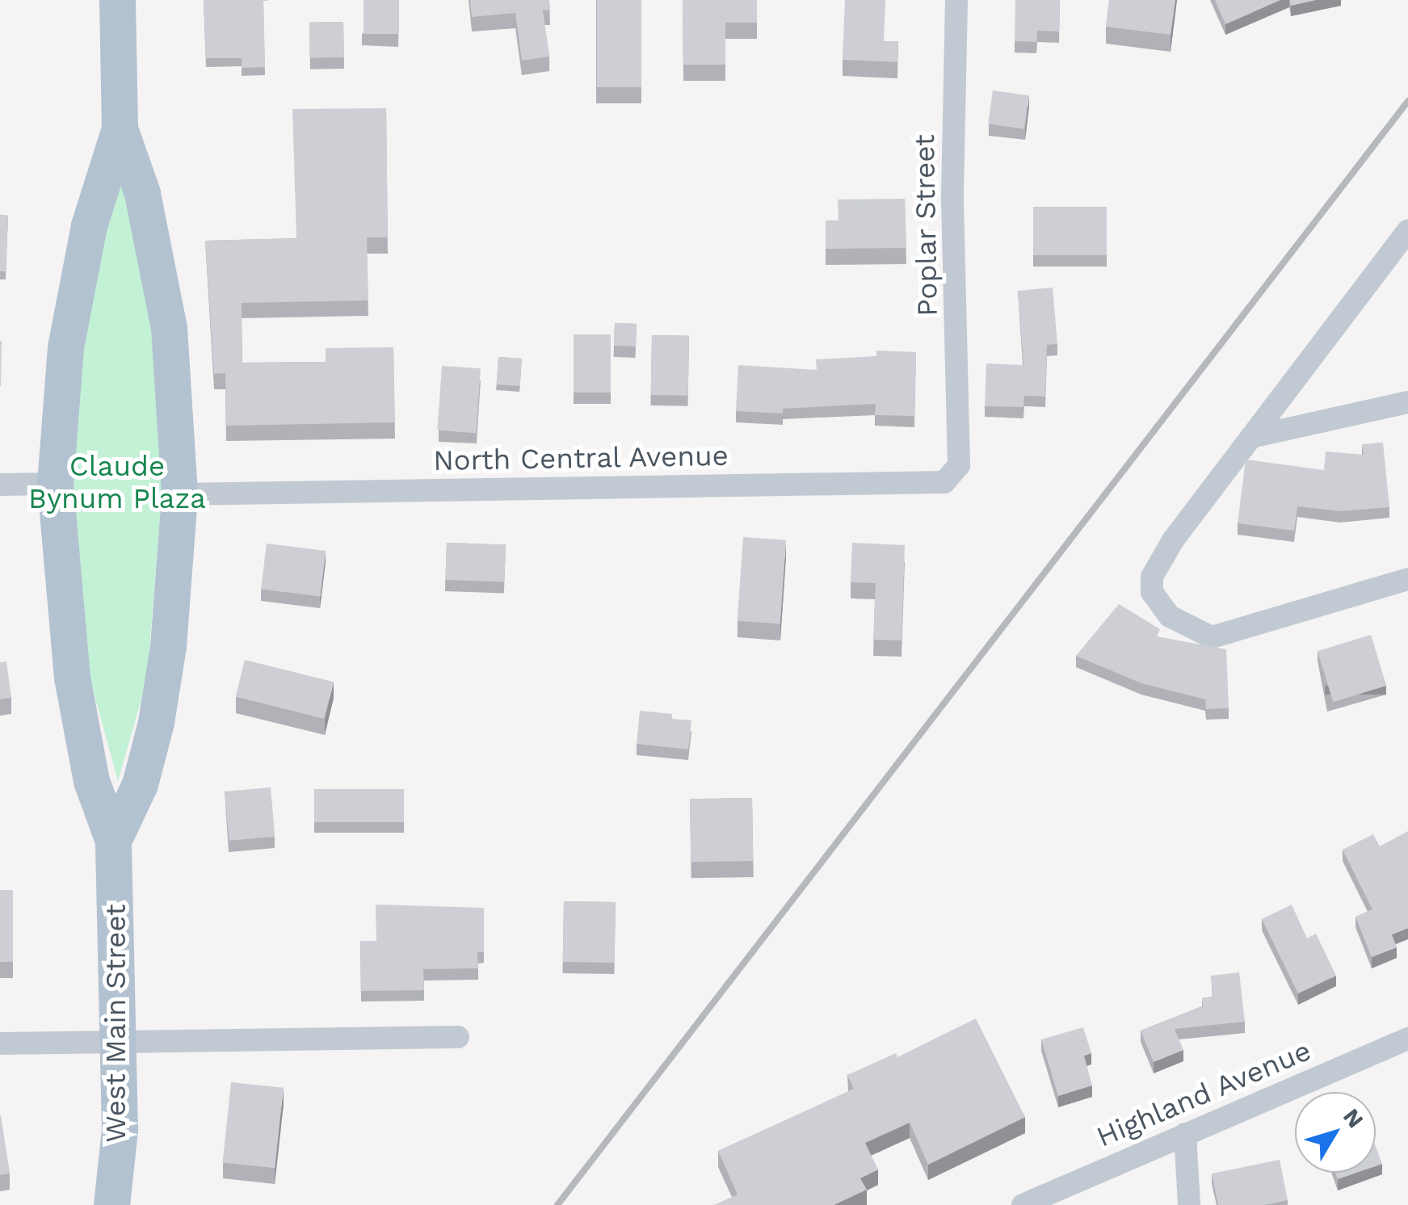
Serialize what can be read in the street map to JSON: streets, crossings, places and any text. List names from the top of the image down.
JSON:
{
  "streets": {
    "main road": ["West Main Street"],
    "street": ["Poplar Street", "North Central Avenue", "Highland Avenue"]
  },
  "crossings": [
    ["Poplar Street", "North Central Avenue"],
    ["North Central Avenue", "West Main Street"]
  ],
  "parks": ["Claude Bynum Plaza"],
  "north": "top right"
}
